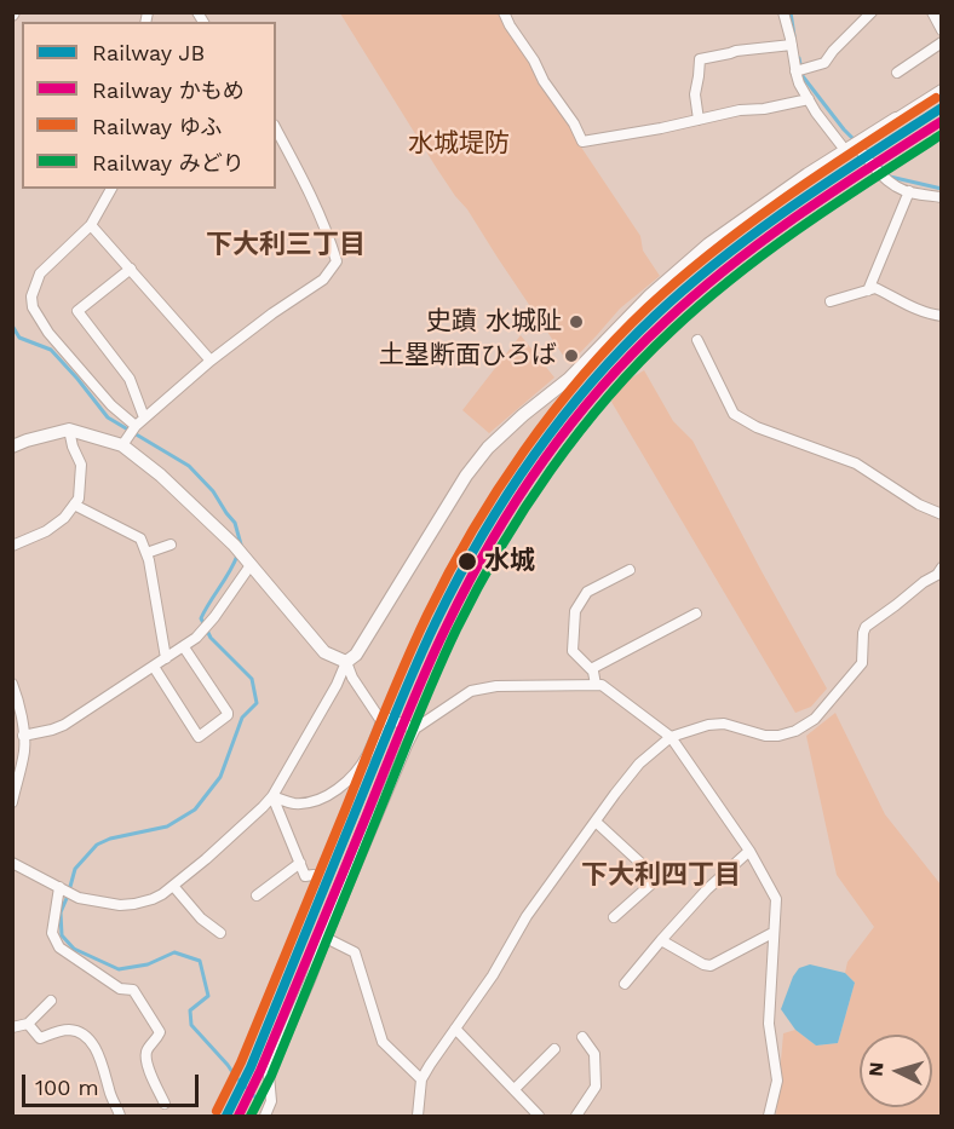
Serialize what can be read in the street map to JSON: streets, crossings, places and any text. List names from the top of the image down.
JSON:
{
  "districts": ["下大利三丁目", "下大利四丁目"],
  "parks": ["水城堤防"],
  "places": ["史蹟 水城阯", "土塁断面ひろば", "水城"],
  "lines": [
    "rail line ゆふ",
    "rail line JB",
    "rail line かもめ",
    "rail line みどり"
  ],
  "legend": [
    "Railway JB",
    "Railway かもめ",
    "Railway ゆふ",
    "Railway みどり"
  ],
  "scale_bar": "100 m",
  "north": "left"
}
